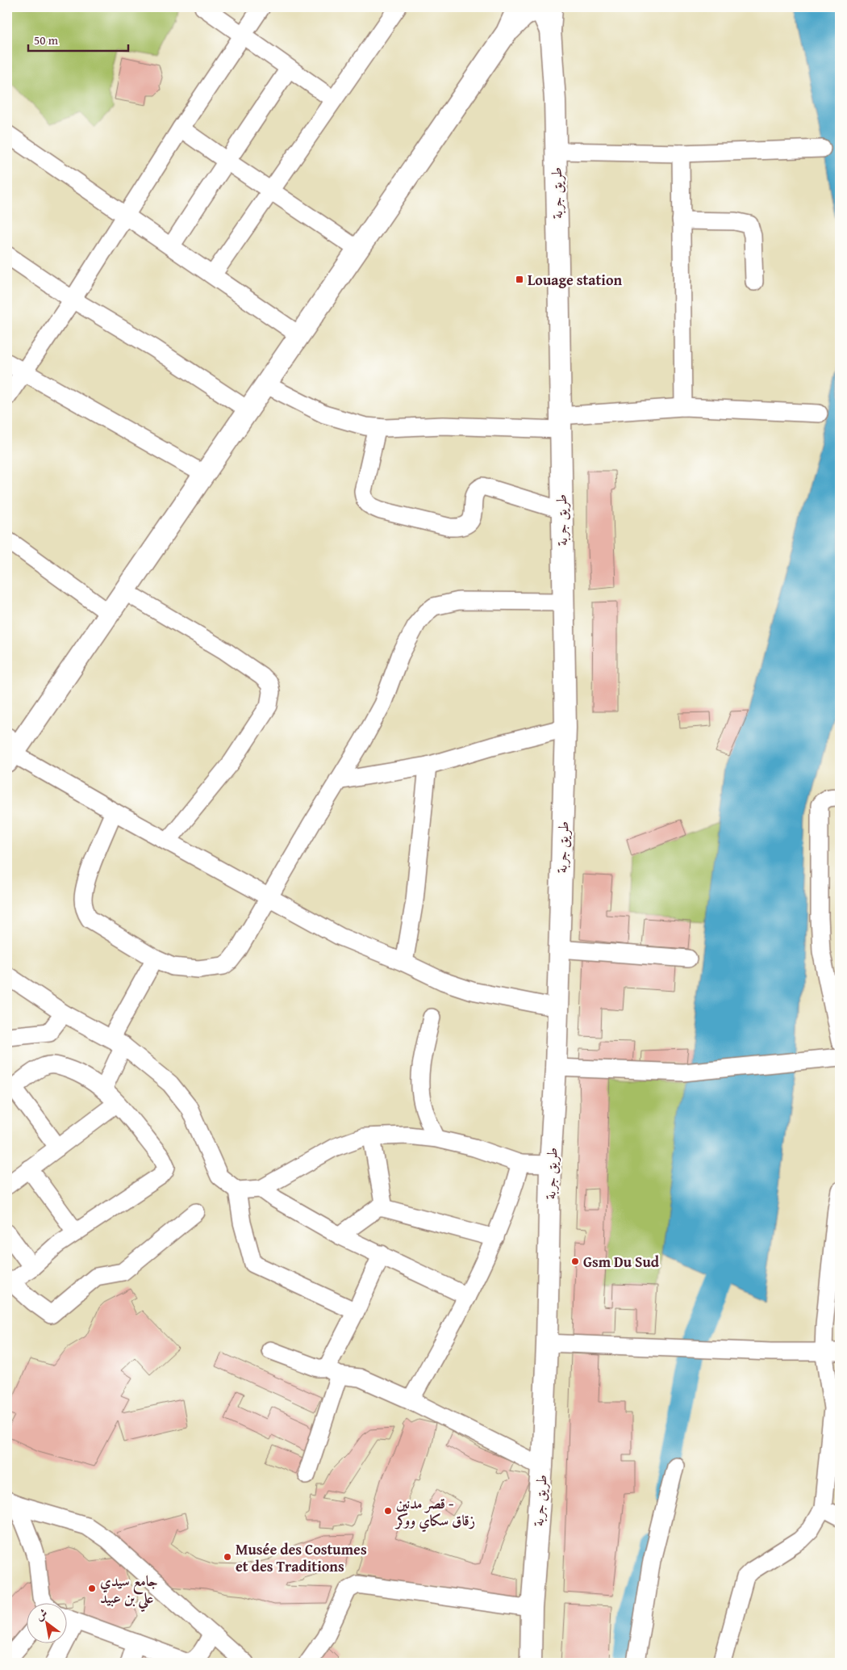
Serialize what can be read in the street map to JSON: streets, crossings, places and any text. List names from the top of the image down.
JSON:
{
  "streets": {
    "main road": ["طريق جربة"]
  },
  "places": {
    "transit": ["Louage station"],
    "other": [
      "Gsm Du Sud",
      "قصر مدنين - زقاق سكاي ووكر",
      "Musée des Costumes et des Traditions",
      "جامع سيدي علي بن عبيد"
    ]
  },
  "scale_bar": "50 m",
  "north": "top left"
}
